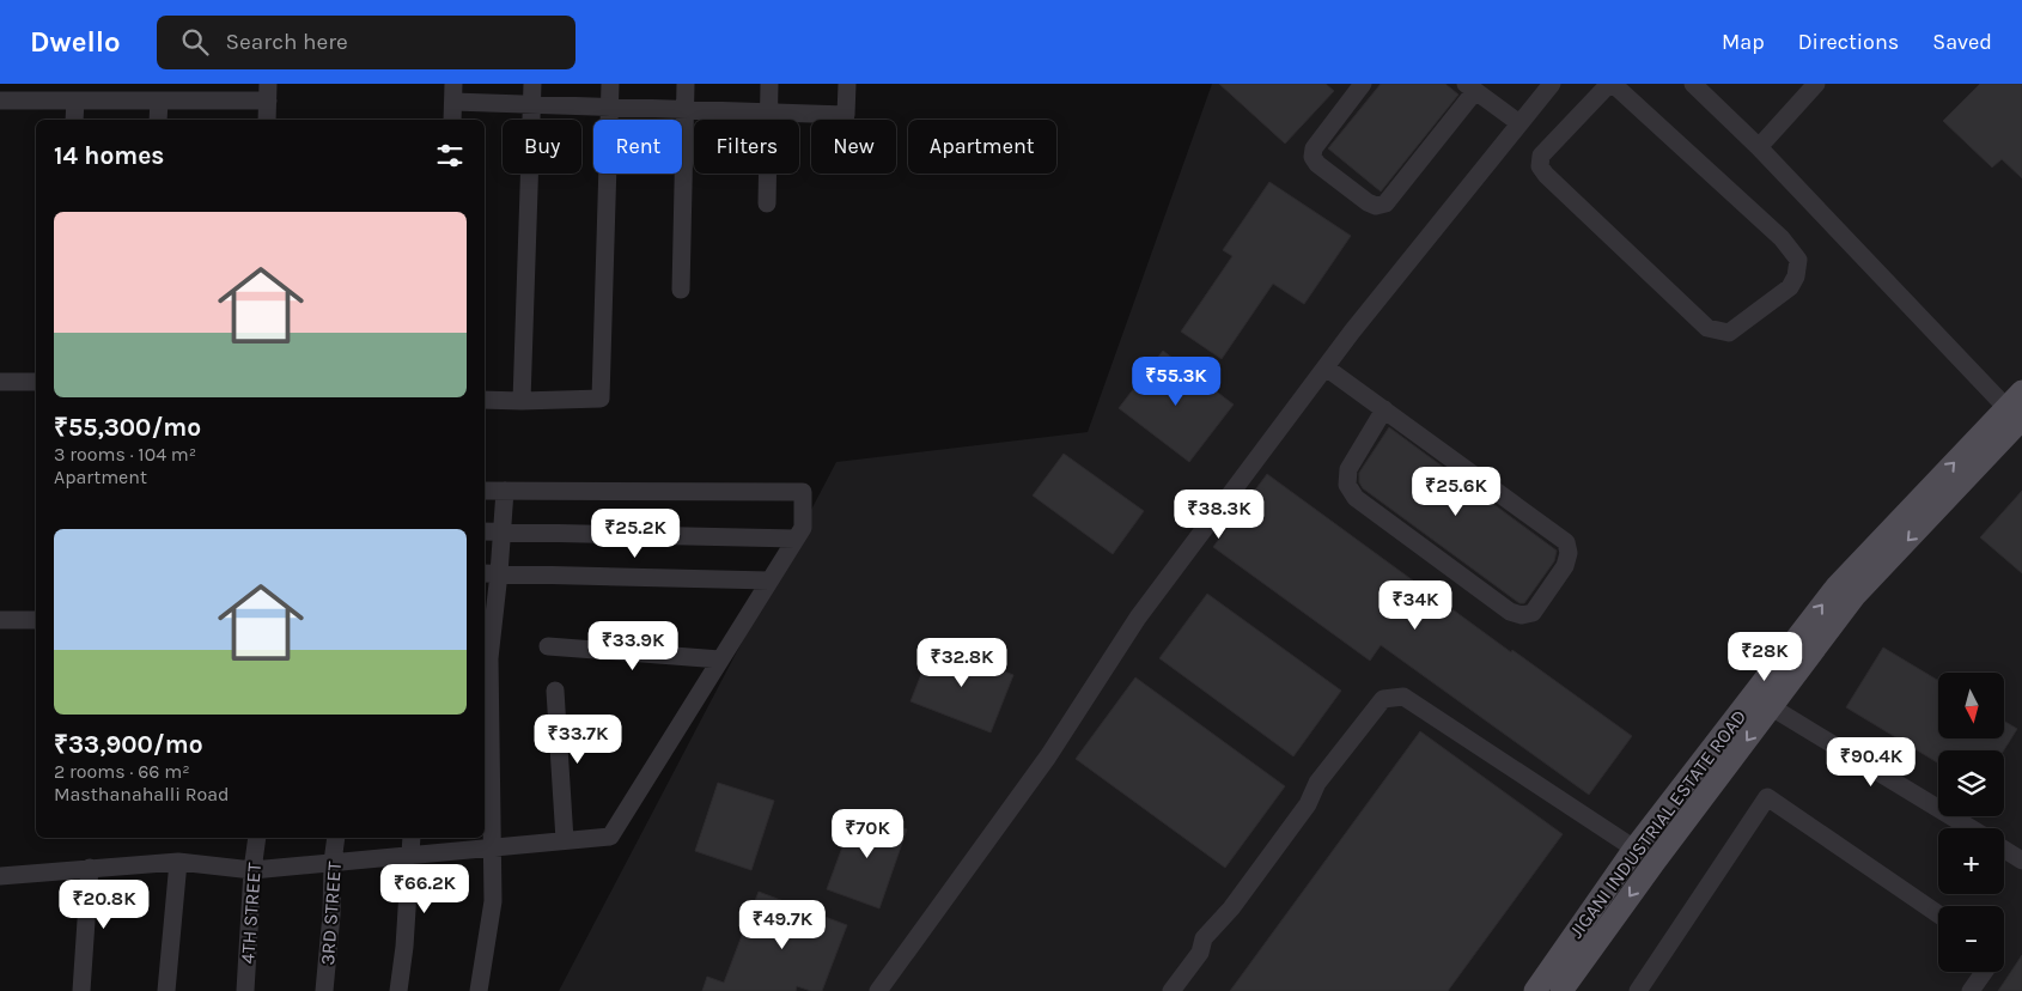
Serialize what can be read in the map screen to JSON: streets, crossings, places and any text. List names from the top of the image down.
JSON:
{
  "streets": {
    "main road": ["JIGANI INDUSTRIAL ESTATE ROAD"],
    "street": ["4TH STREET", "3RD STREET"]
  },
  "north": "bottom",
  "page": {
    "header": "Dwello",
    "search": "Search here",
    "nav": ["Map", "Directions", "Saved"],
    "chip": [
      "Buy",
      "Rent",
      "Filters",
      "New",
      "Apartment"
    ],
    "heading": "14 homes",
    "list": [
      {
        "name": "₹55,300/mo",
        "note": "3 rooms · 104 m² · Apartment"
      },
      {
        "name": "₹33,900/mo",
        "note": "2 rooms · 66 m² · Masthanahalli Road"
      }
    ],
    "price": [
      "₹55.3K",
      "₹25.6K",
      "₹38.3K",
      "₹25.2K",
      "₹34K",
      "₹33.9K",
      "₹28K",
      "₹32.8K",
      "₹33.7K",
      "₹90.4K",
      "₹70K",
      "₹66.2K",
      "₹20.8K",
      "₹49.7K"
    ],
    "map_buttons": ["+", "−"]
  }
}
